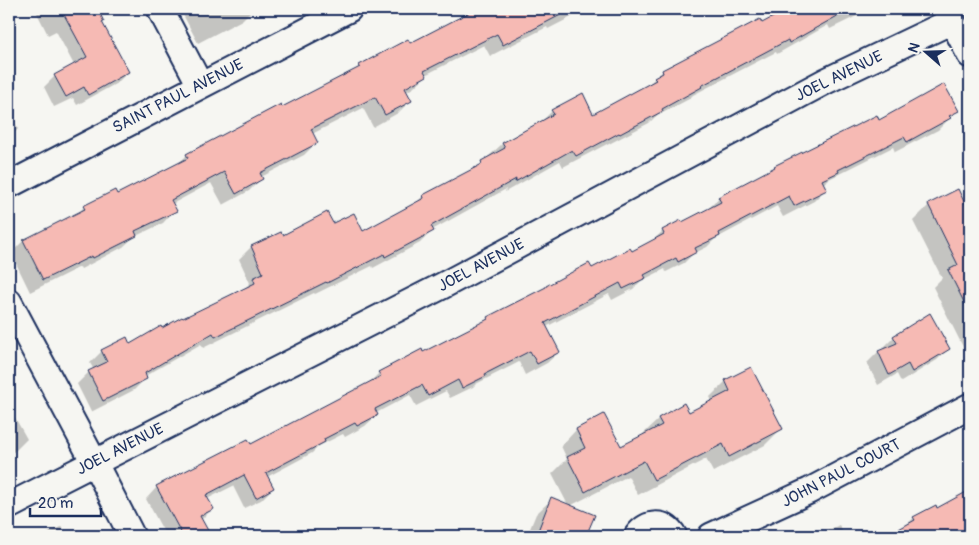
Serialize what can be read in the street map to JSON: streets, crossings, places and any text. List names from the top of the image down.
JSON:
{
  "streets": {
    "street": ["JOEL AVENUE", "SAINT PAUL AVENUE", "JOHN PAUL COURT"]
  },
  "scale_bar": "20 m",
  "north": "left"
}
